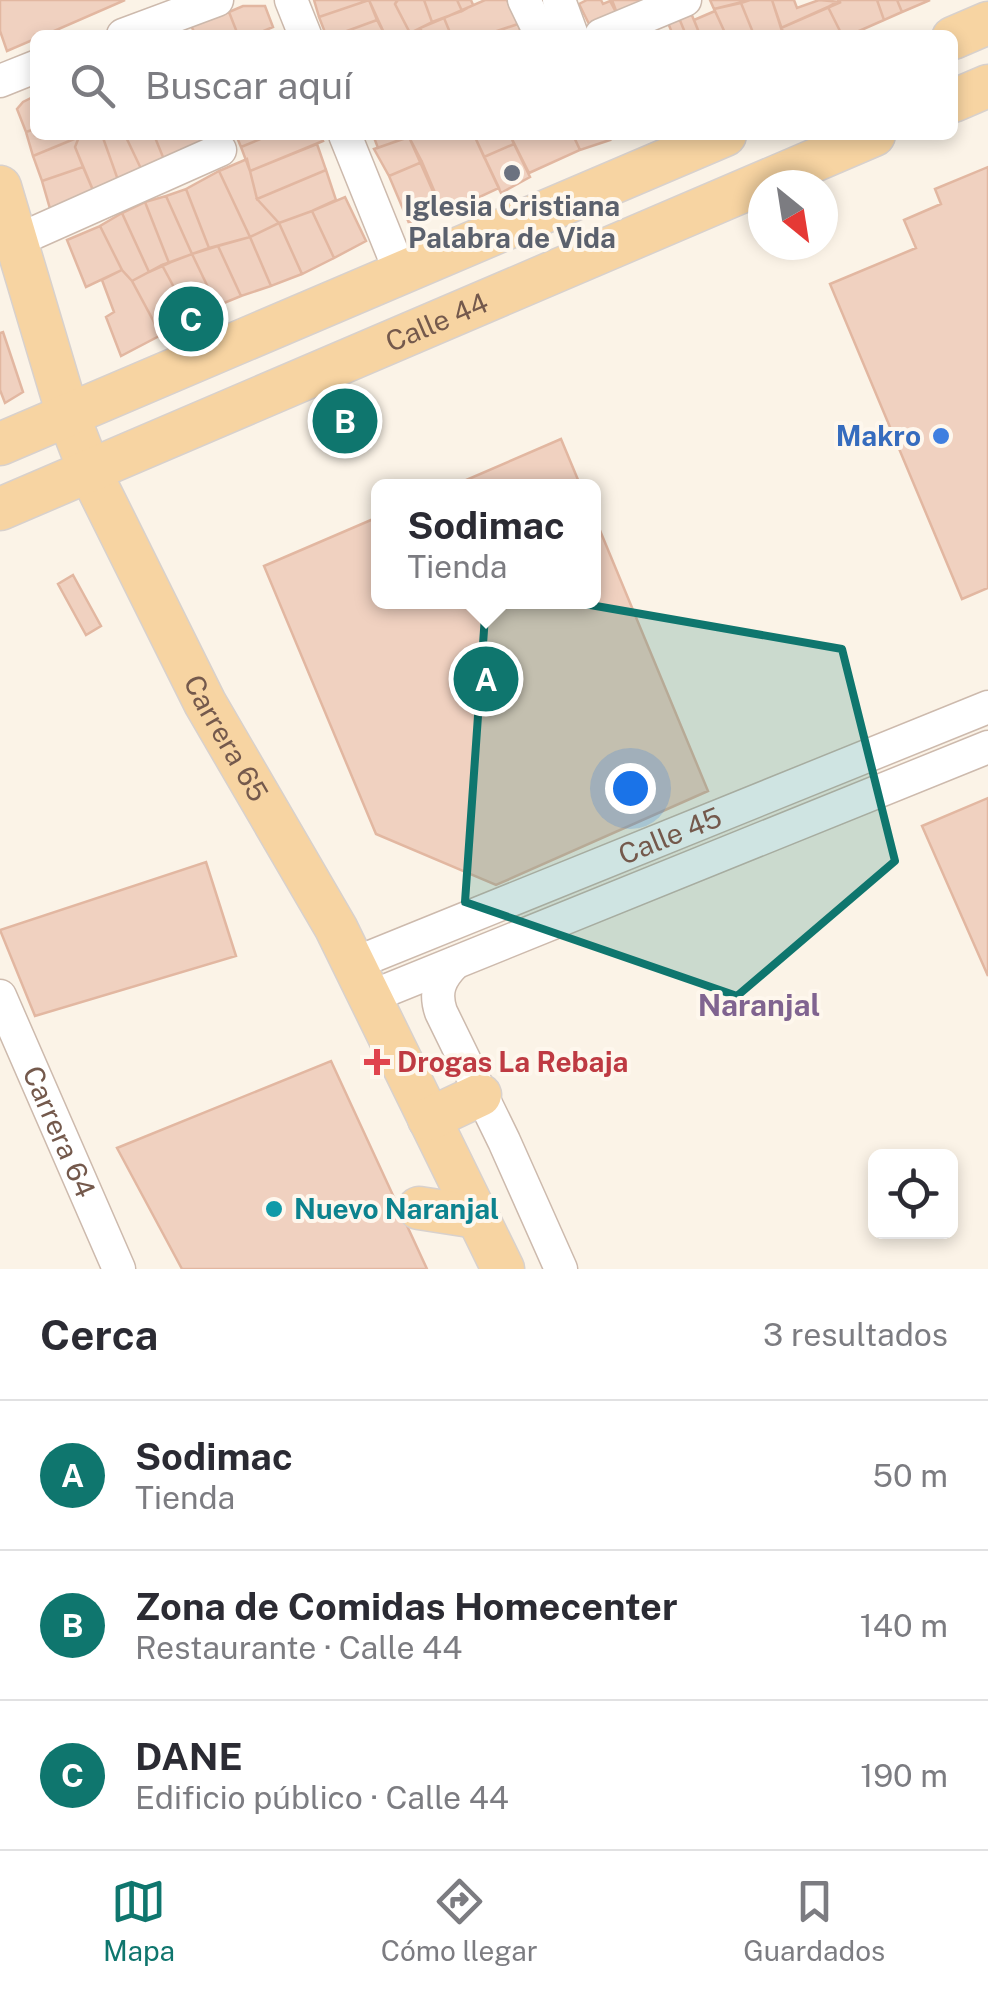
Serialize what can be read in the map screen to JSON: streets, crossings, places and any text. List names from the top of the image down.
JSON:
{
  "streets": {
    "main road": ["Calle 44", "Carrera 65"],
    "street": ["Calle 45", "Carrera 64"]
  },
  "crossings": [
    ["Calle 44", "Carrera 65"],
    ["Carrera 65", "Calle 45"]
  ],
  "districts": ["Naranjal"],
  "places": {
    "other": ["Iglesia Cristiana Palabra de Vida", "Makro", "Nuevo Naranjal"],
    "health": ["Drogas La Rebaja"]
  },
  "north": "bottom right",
  "page": {
    "search": "Buscar aquí",
    "pins": ["C", "B", "A"],
    "popup": ["Sodimac", "Tienda"],
    "heading": ["Cerca", "3 resultados"],
    "list": [
      {
        "mark": "A",
        "name": "Sodimac",
        "note": "Tienda",
        "value": "50 m"
      },
      {
        "mark": "B",
        "name": "Zona de Comidas Homecenter",
        "note": "Restaurante · Calle 44",
        "value": "140 m"
      },
      {
        "mark": "C",
        "name": "DANE",
        "note": "Edificio público · Calle 44",
        "value": "190 m"
      }
    ],
    "nav": ["Mapa", "Cómo llegar", "Guardados"]
  }
}
